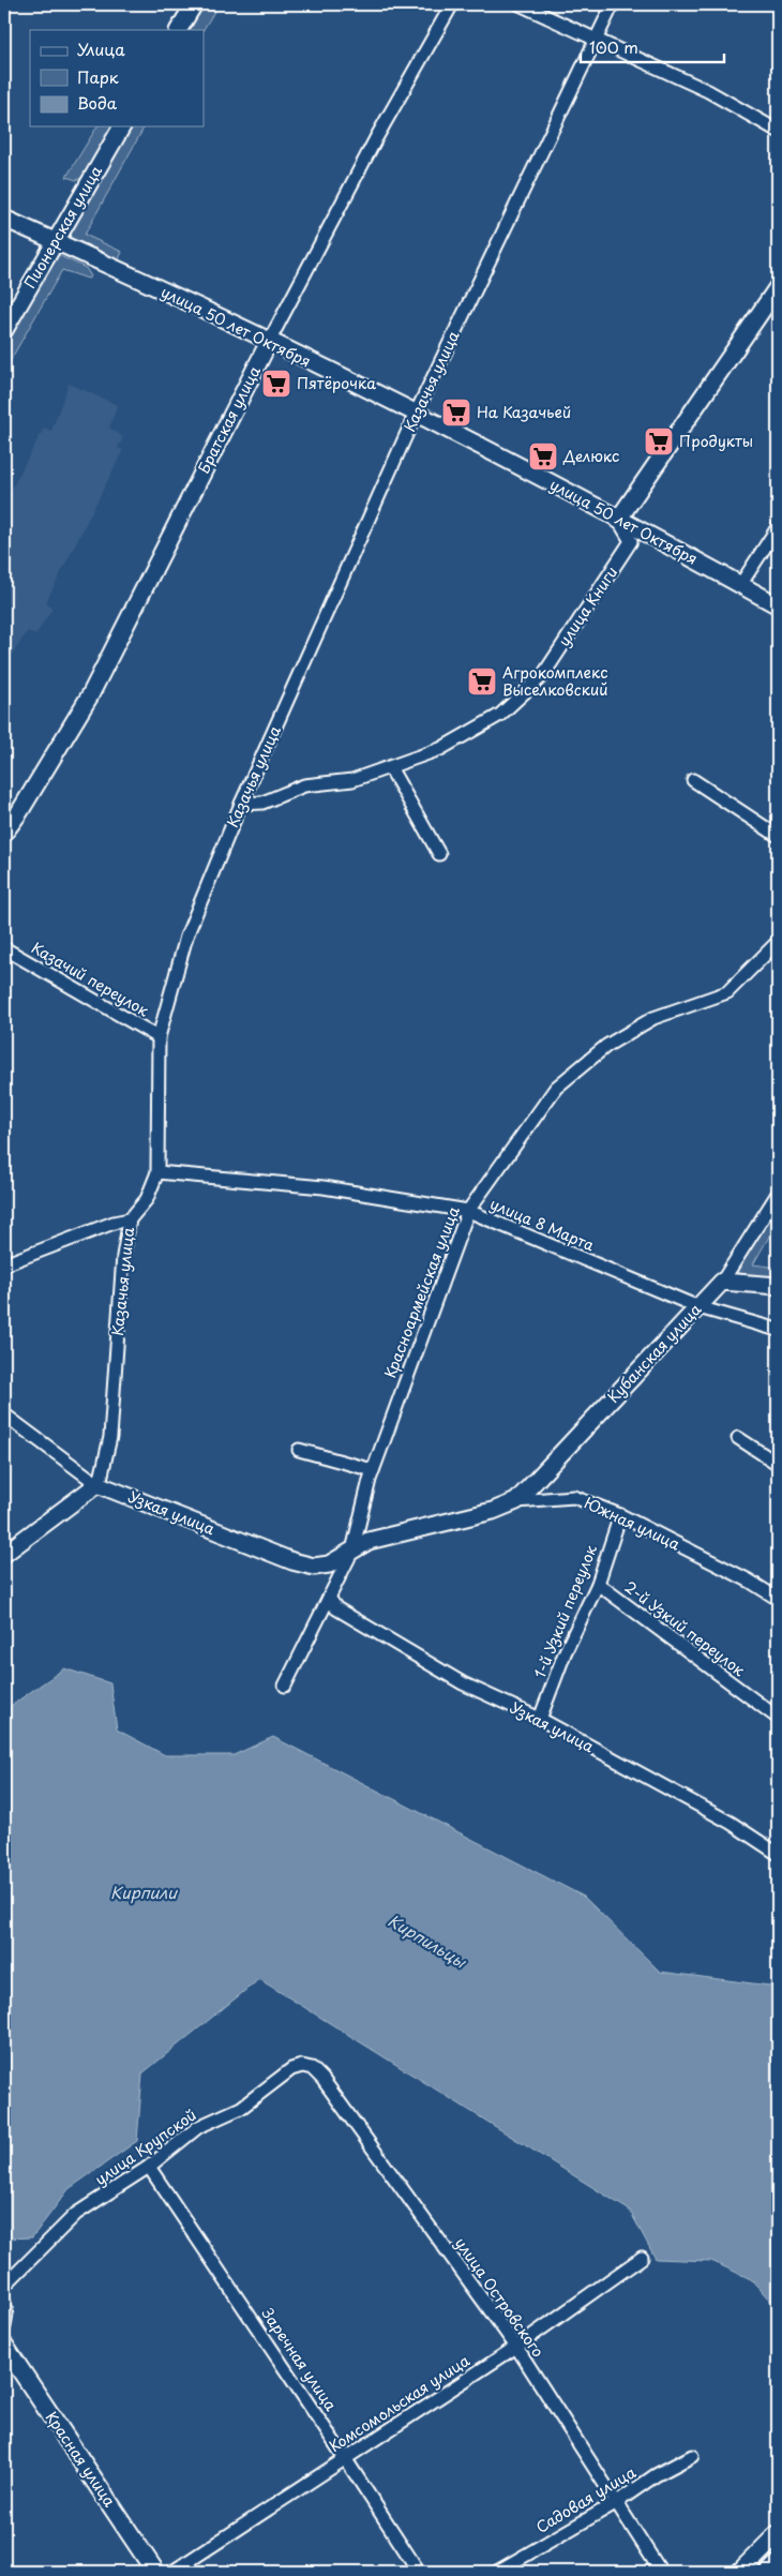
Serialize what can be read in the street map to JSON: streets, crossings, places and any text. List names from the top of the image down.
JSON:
{
  "streets": {
    "main road": [
      "Пионерская улица",
      "улица 50 лет Октября",
      "Братская улица",
      "Кубанская улица",
      "Узкая улица",
      "Южная улица",
      "Красная улица"
    ],
    "street": [
      "Казачья улица",
      "улица Книги",
      "Казачий переулок",
      "улица 8 Марта",
      "Красноармейская улица",
      "1-й Узкий переулок",
      "2-й Узкий переулок",
      "улица Крупской",
      "улица Островского",
      "Заречная улица",
      "Комсомольская улица",
      "Садовая улица"
    ]
  },
  "crossings": [
    ["Пионерская улица", "улица 50 лет Октября"],
    ["улица 50 лет Октября", "Казачья улица"],
    ["улица 50 лет Октября", "Братская улица"],
    ["улица 50 лет Октября", "улица Книги"],
    ["Казачья улица", "улица Книги"],
    ["Казачья улица", "Казачий переулок"],
    ["Казачья улица", "улица 8 Марта"],
    ["Казачья улица", "Узкая улица"],
    ["улица 8 Марта", "Красноармейская улица"],
    ["улица 8 Марта", "Кубанская улица"],
    ["Красноармейская улица", "Узкая улица"],
    ["Красноармейская улица", "Южная улица"],
    ["Кубанская улица", "Южная улица"],
    ["Узкая улица", "Южная улица"],
    ["Узкая улица", "1-й Узкий переулок"],
    ["Южная улица", "1-й Узкий переулок"],
    ["1-й Узкий переулок", "2-й Узкий переулок"],
    ["улица Крупской", "улица Островского"],
    ["улица Крупской", "Заречная улица"],
    ["улица Островского", "Комсомольская улица"],
    ["улица Островского", "Садовая улица"],
    ["Заречная улица", "Комсомольская улица"]
  ],
  "water": ["Кирпили", "Кирпильцы"],
  "places": {
    "supermarket": [
      "Пятёрочка",
      "На Казачьей",
      "Продукты",
      "Делюкс",
      "Агрокомплекс Выселковский"
    ]
  },
  "legend": ["Улица", "Парк", "Вода"],
  "scale_bar": "100 m"
}
